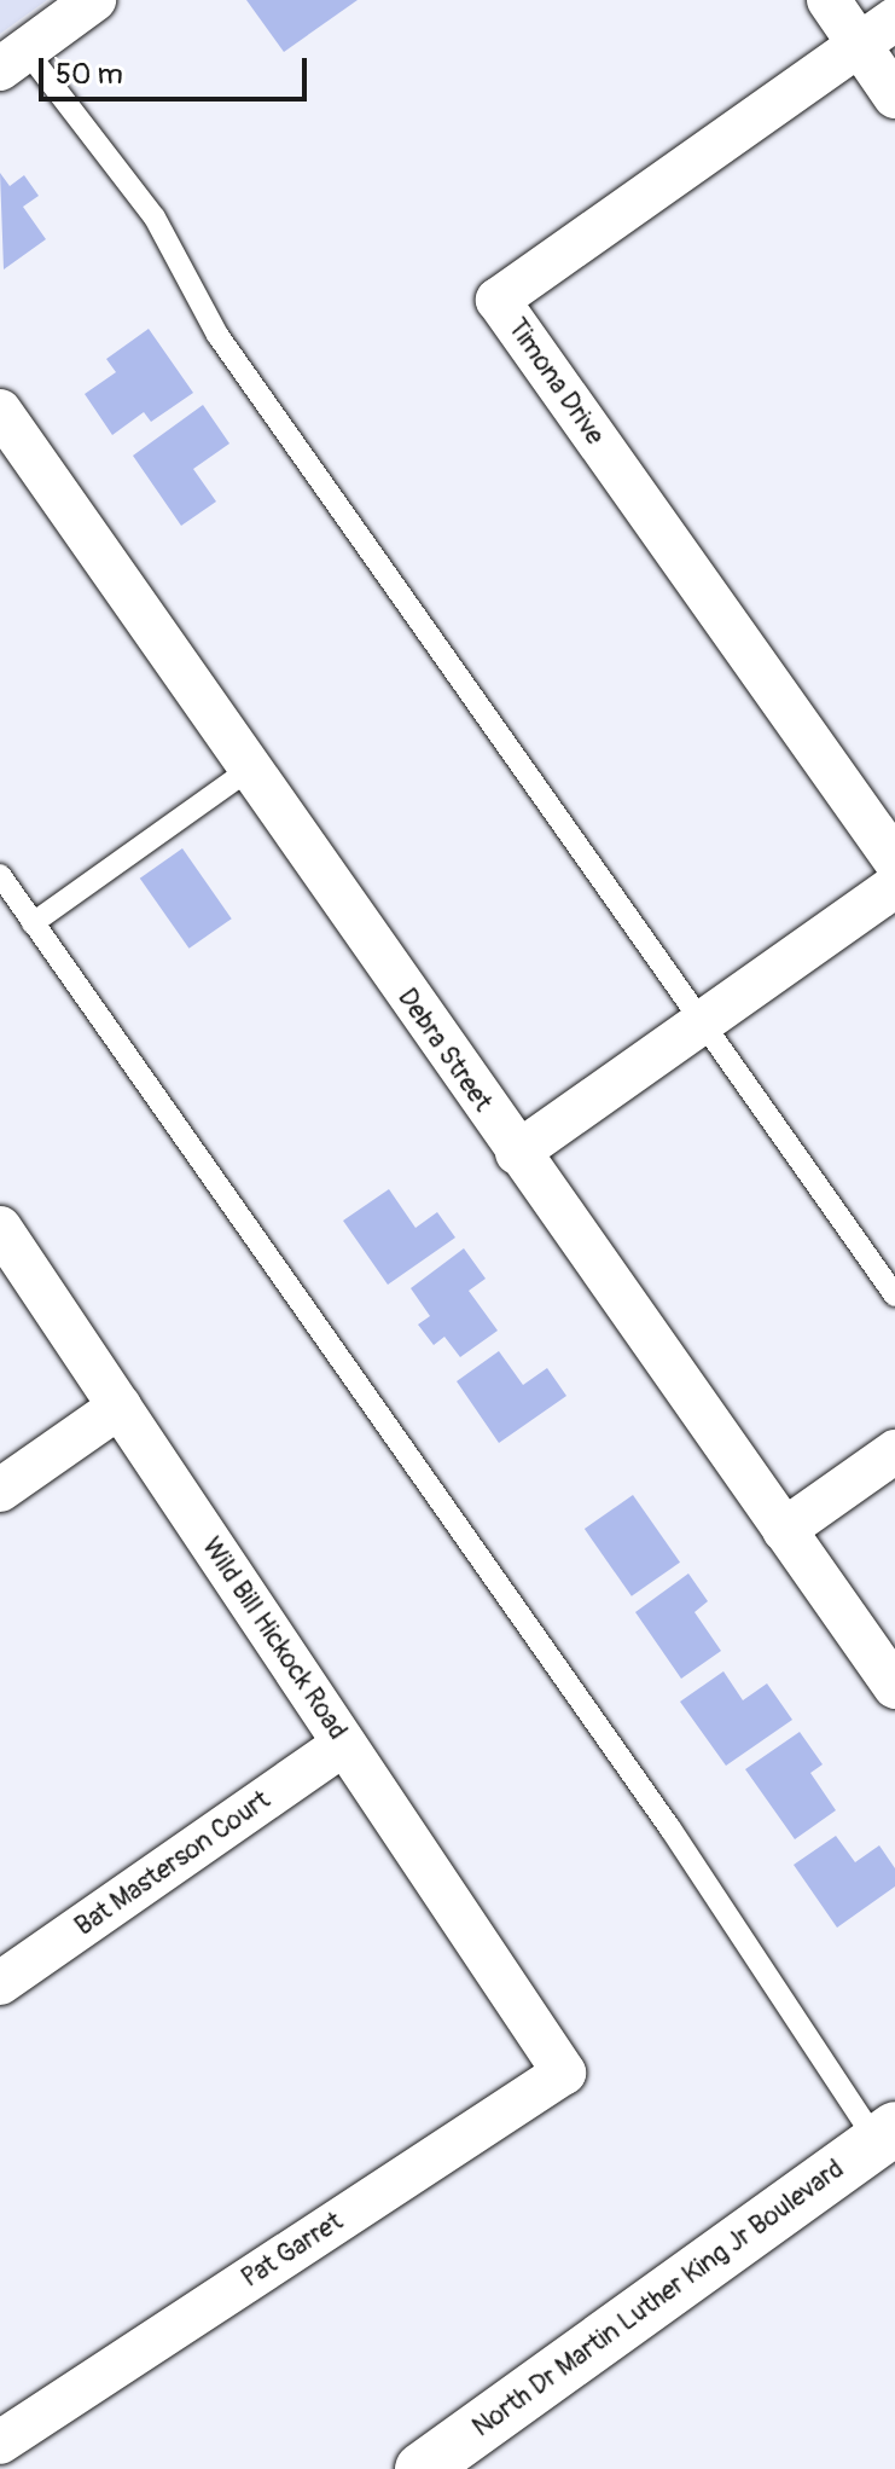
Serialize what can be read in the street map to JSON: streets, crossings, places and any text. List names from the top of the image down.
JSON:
{
  "streets": {
    "street": [
      "Timona Drive",
      "Debra Street",
      "Wild Bill Hickock Road",
      "Bat Masterson Court",
      "Pat Garret",
      "North Dr Martin Luther King Jr Boulevard"
    ]
  },
  "crossings": [
    ["Wild Bill Hickock Road", "Bat Masterson Court"],
    ["Wild Bill Hickock Road", "Pat Garret"]
  ],
  "scale_bar": "50 m"
}
